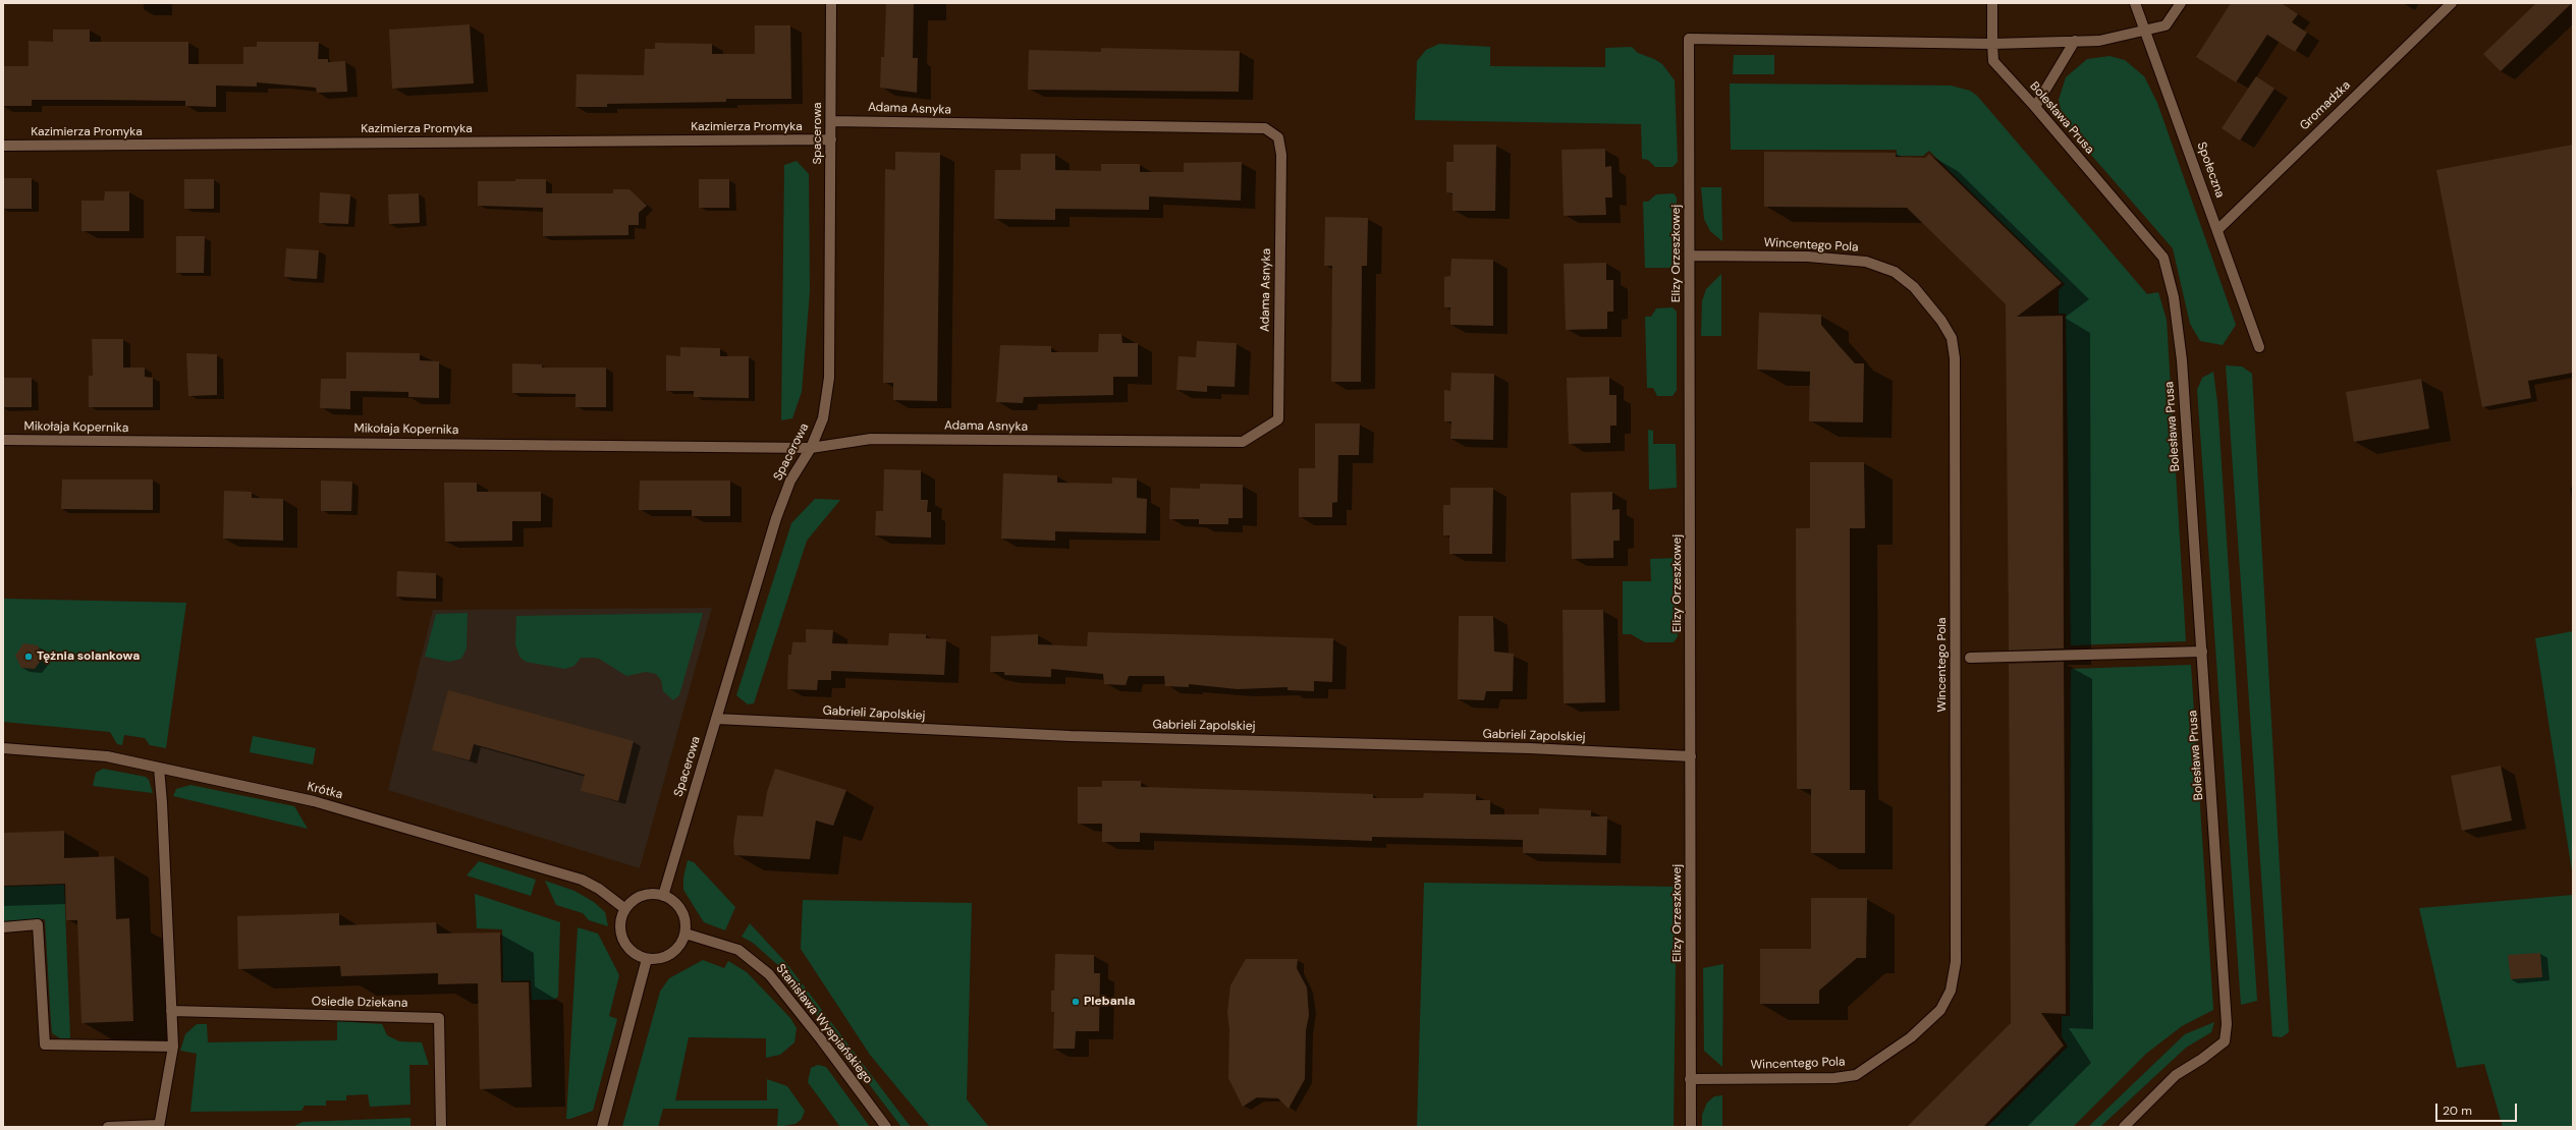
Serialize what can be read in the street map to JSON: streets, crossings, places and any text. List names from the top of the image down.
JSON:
{
  "streets": {
    "street": [
      "Gromadzka",
      "Adama Asnyka",
      "Bolesława Prusa",
      "Kazimierza Promyka",
      "Spacerowa",
      "Społeczna",
      "Wincentego Pola",
      "Elizy Orzeszkowej",
      "Mikołaja Kopernika",
      "Gabrieli Zapolskiej",
      "Krótka",
      "Osiedle Dziekana",
      "Stanisława Wyspiańskiego"
    ]
  },
  "crossings": [
    ["Gromadzka", "Społeczna"],
    ["Adama Asnyka", "Spacerowa"],
    ["Adama Asnyka", "Mikołaja Kopernika"],
    ["Bolesława Prusa", "Elizy Orzeszkowej"],
    ["Kazimierza Promyka", "Spacerowa"],
    ["Spacerowa", "Mikołaja Kopernika"],
    ["Spacerowa", "Gabrieli Zapolskiej"],
    ["Spacerowa", "Krótka"],
    ["Spacerowa", "Stanisława Wyspiańskiego"],
    ["Wincentego Pola", "Elizy Orzeszkowej"],
    ["Elizy Orzeszkowej", "Gabrieli Zapolskiej"],
    ["Krótka", "Stanisława Wyspiańskiego"]
  ],
  "places": ["Tężnia solankowa", "Plebania"],
  "scale_bar": "20 m"
}
